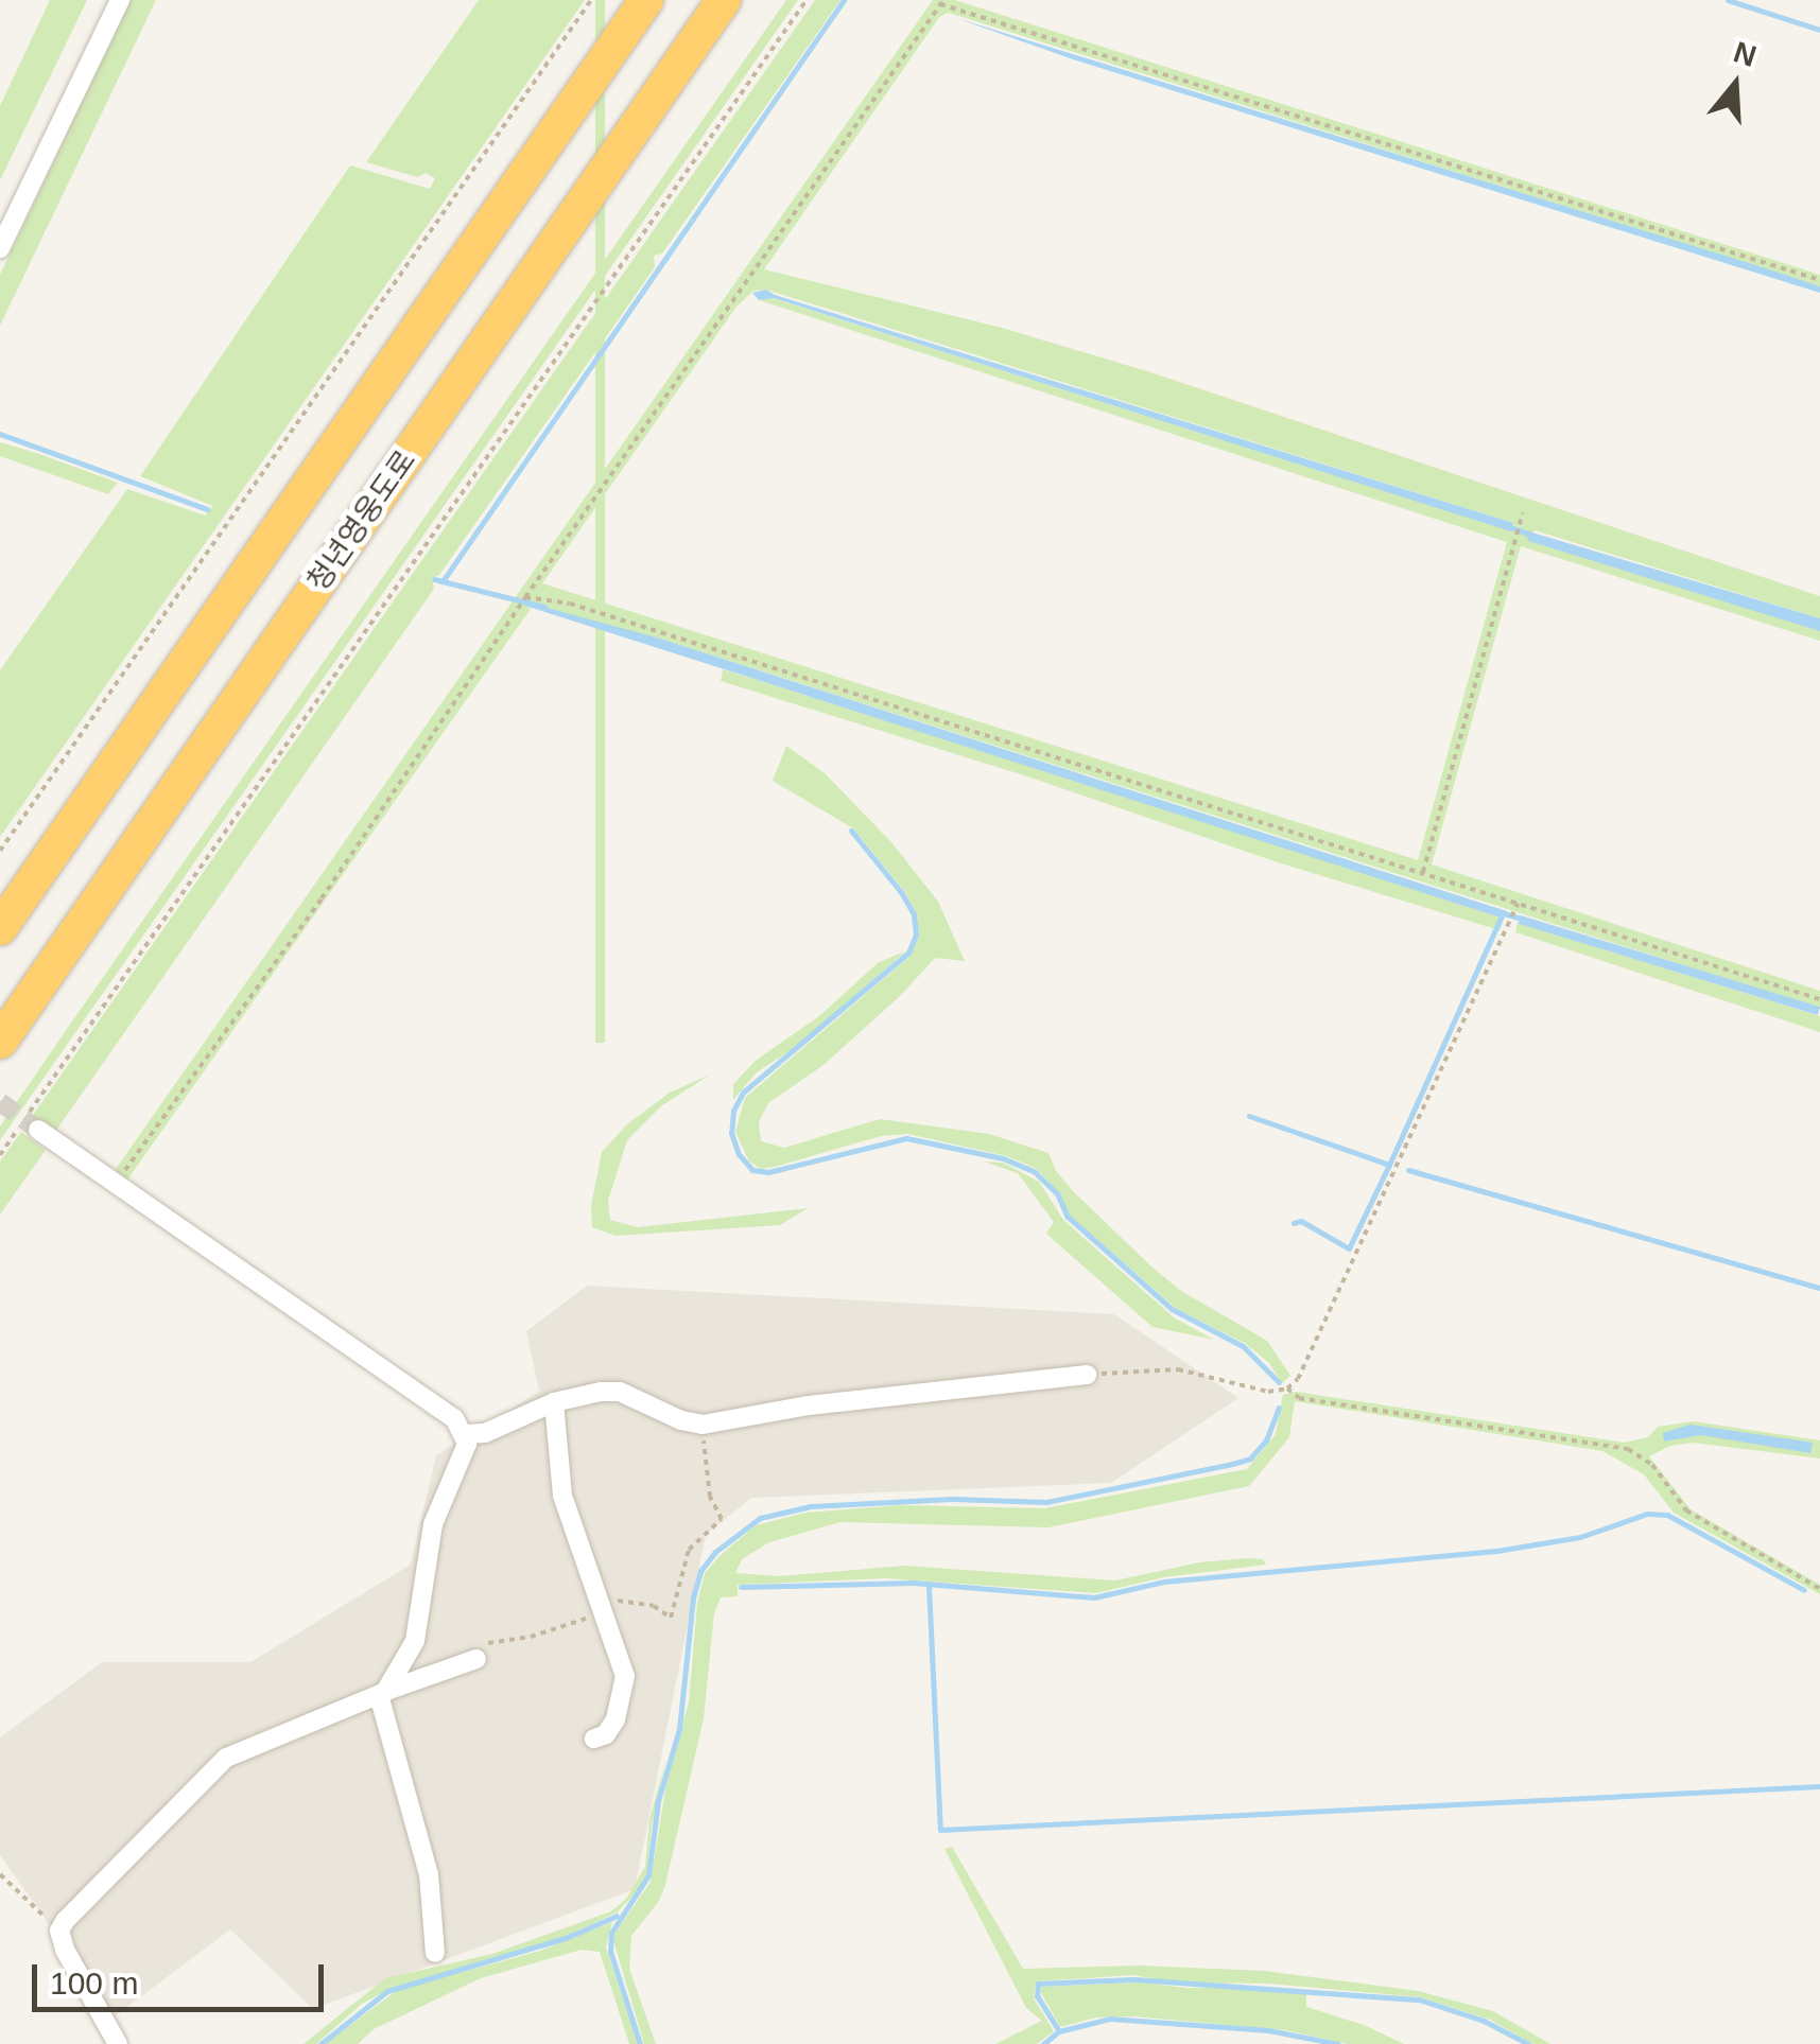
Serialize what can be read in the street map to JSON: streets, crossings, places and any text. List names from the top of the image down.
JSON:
{
  "streets": {
    "highway": ["청년영웅도로"]
  },
  "scale_bar": "100 m",
  "north": "top"
}
